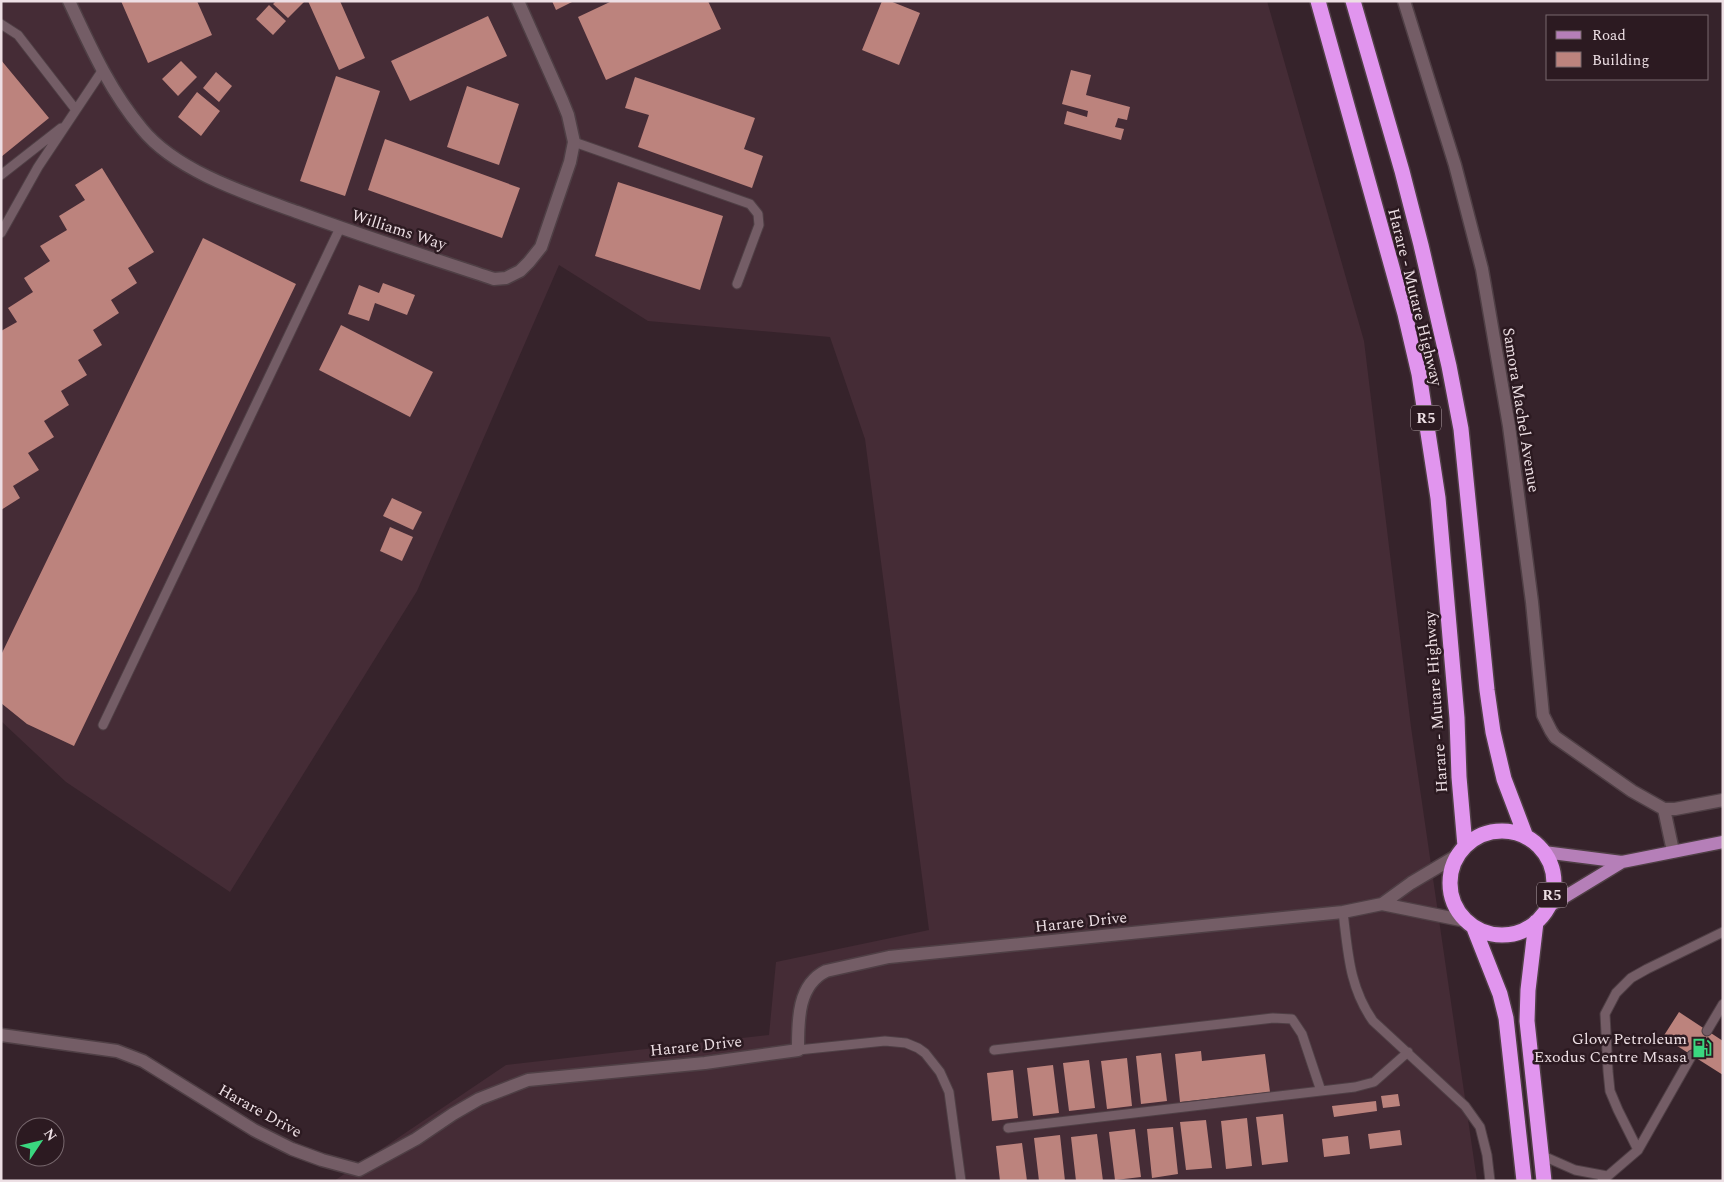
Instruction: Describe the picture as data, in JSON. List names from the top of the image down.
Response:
{
  "streets": {
    "highway": ["Harare - Mutare Highway", "R5"],
    "street": ["Williams Way", "Samora Machel Avenue", "Harare Drive"]
  },
  "crossings": [
    ["Harare - Mutare Highway", "R5"],
    ["Harare - Mutare Highway", "Harare Drive"],
    ["R5", "Harare Drive"]
  ],
  "places": {
    "fuel station": ["Glow Petroleum Exodus Centre Msasa"]
  },
  "legend": ["Road", "Building"],
  "north": "top right"
}
